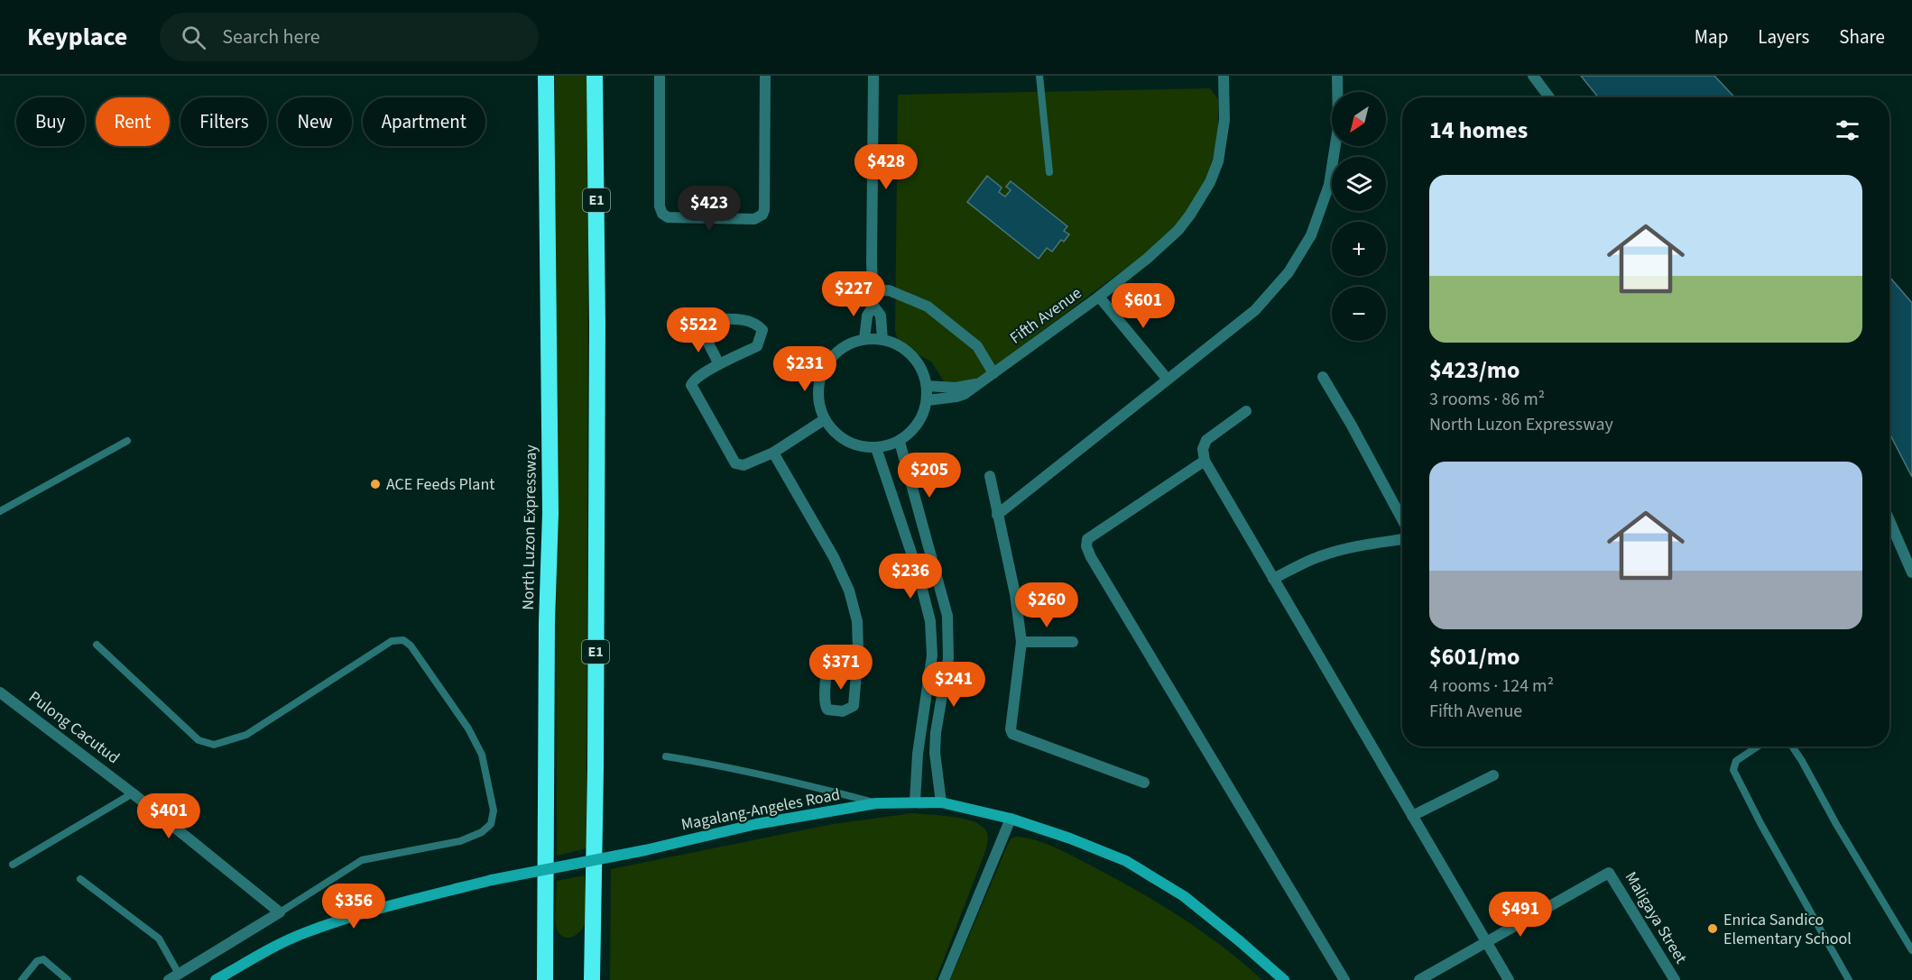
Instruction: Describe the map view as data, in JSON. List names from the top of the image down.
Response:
{
  "streets": {
    "highway": ["E1", "North Luzon Expressway"],
    "main road": ["Magalang-Angeles Road"],
    "street": ["Fifth Avenue", "Pulong Cacutud", "Maligaya Street"]
  },
  "places": ["ACE Feeds Plant", "Enrica Sandico Elementary School"],
  "north": "bottom left",
  "page": {
    "header": "Keyplace",
    "search": "Search here",
    "nav": ["Map", "Layers", "Share"],
    "map_buttons": ["+", "−"],
    "chip": [
      "Buy",
      "Rent",
      "Filters",
      "New",
      "Apartment"
    ],
    "heading": "14 homes",
    "price": [
      "$428",
      "$423",
      "$227",
      "$601",
      "$522",
      "$231",
      "$205",
      "$236",
      "$260",
      "$371",
      "$241",
      "$401",
      "$356",
      "$491"
    ],
    "list": [
      {
        "name": "$423/mo",
        "note": "3 rooms · 86 m² · North Luzon Expressway"
      },
      {
        "name": "$601/mo",
        "note": "4 rooms · 124 m² · Fifth Avenue"
      }
    ]
  }
}
